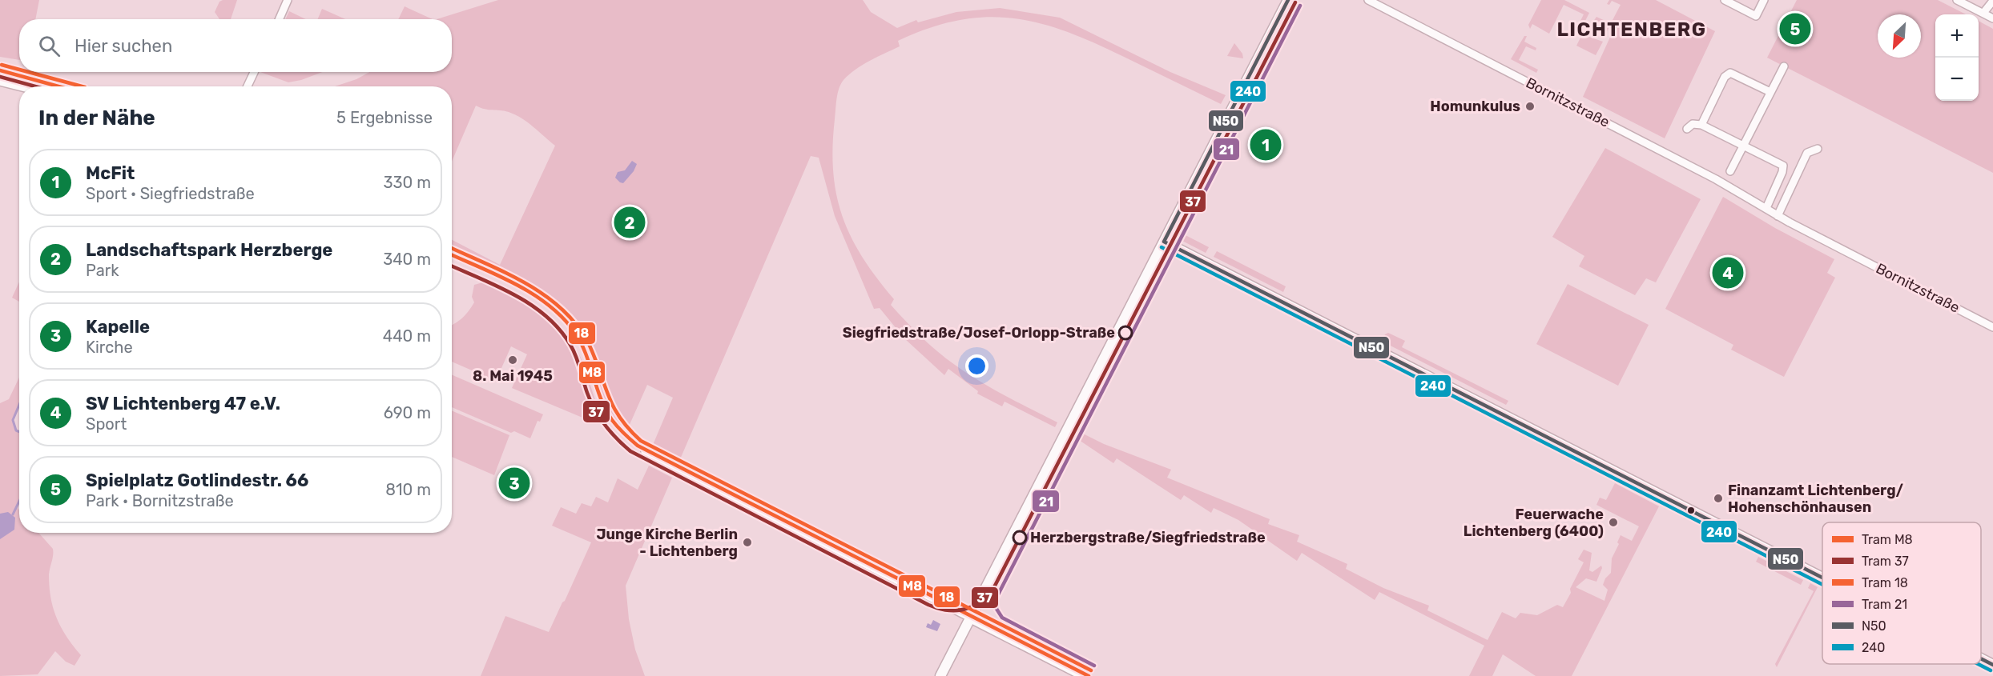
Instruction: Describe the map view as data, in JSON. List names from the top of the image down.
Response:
{
  "streets": {
    "street": ["Bornitzstraße"]
  },
  "districts": ["LICHTENBERG"],
  "places": [
    "Homunkulus",
    "Siegfriedstraße/Josef-Orlopp-Straße",
    "8. Mai 1945",
    "Finanzamt Lichtenberg/ Hohenschönhausen",
    "Feuerwache Lichtenberg (6400)",
    "Herzbergstraße/Siegfriedstraße",
    "Junge Kirche Berlin - Lichtenberg"
  ],
  "lines": [
    "transit line N50",
    "tram line 37",
    "transit line 240",
    "tram line 21",
    "tram line 18",
    "tram line M8"
  ],
  "legend": [
    "Tram M8",
    "Tram 37",
    "Tram 18",
    "Tram 21",
    "N50",
    "240"
  ],
  "north": "bottom left",
  "page": {
    "pins": [
      "5",
      "1",
      "2",
      "4",
      "3"
    ],
    "map_buttons": ["+", "−"],
    "search": "Hier suchen",
    "heading": ["In der Nähe", "5 Ergebnisse"],
    "list": [
      {
        "mark": "1",
        "name": "McFit",
        "note": "Sport · Siegfriedstraße",
        "value": "330 m"
      },
      {
        "mark": "2",
        "name": "Landschaftspark Herzberge",
        "note": "Park",
        "value": "340 m"
      },
      {
        "mark": "3",
        "name": "Kapelle",
        "note": "Kirche",
        "value": "440 m"
      },
      {
        "mark": "4",
        "name": "SV Lichtenberg 47 e.V.",
        "note": "Sport",
        "value": "690 m"
      },
      {
        "mark": "5",
        "name": "Spielplatz Gotlindestr. 66",
        "note": "Park · Bornitzstraße",
        "value": "810 m"
      }
    ]
  }
}
